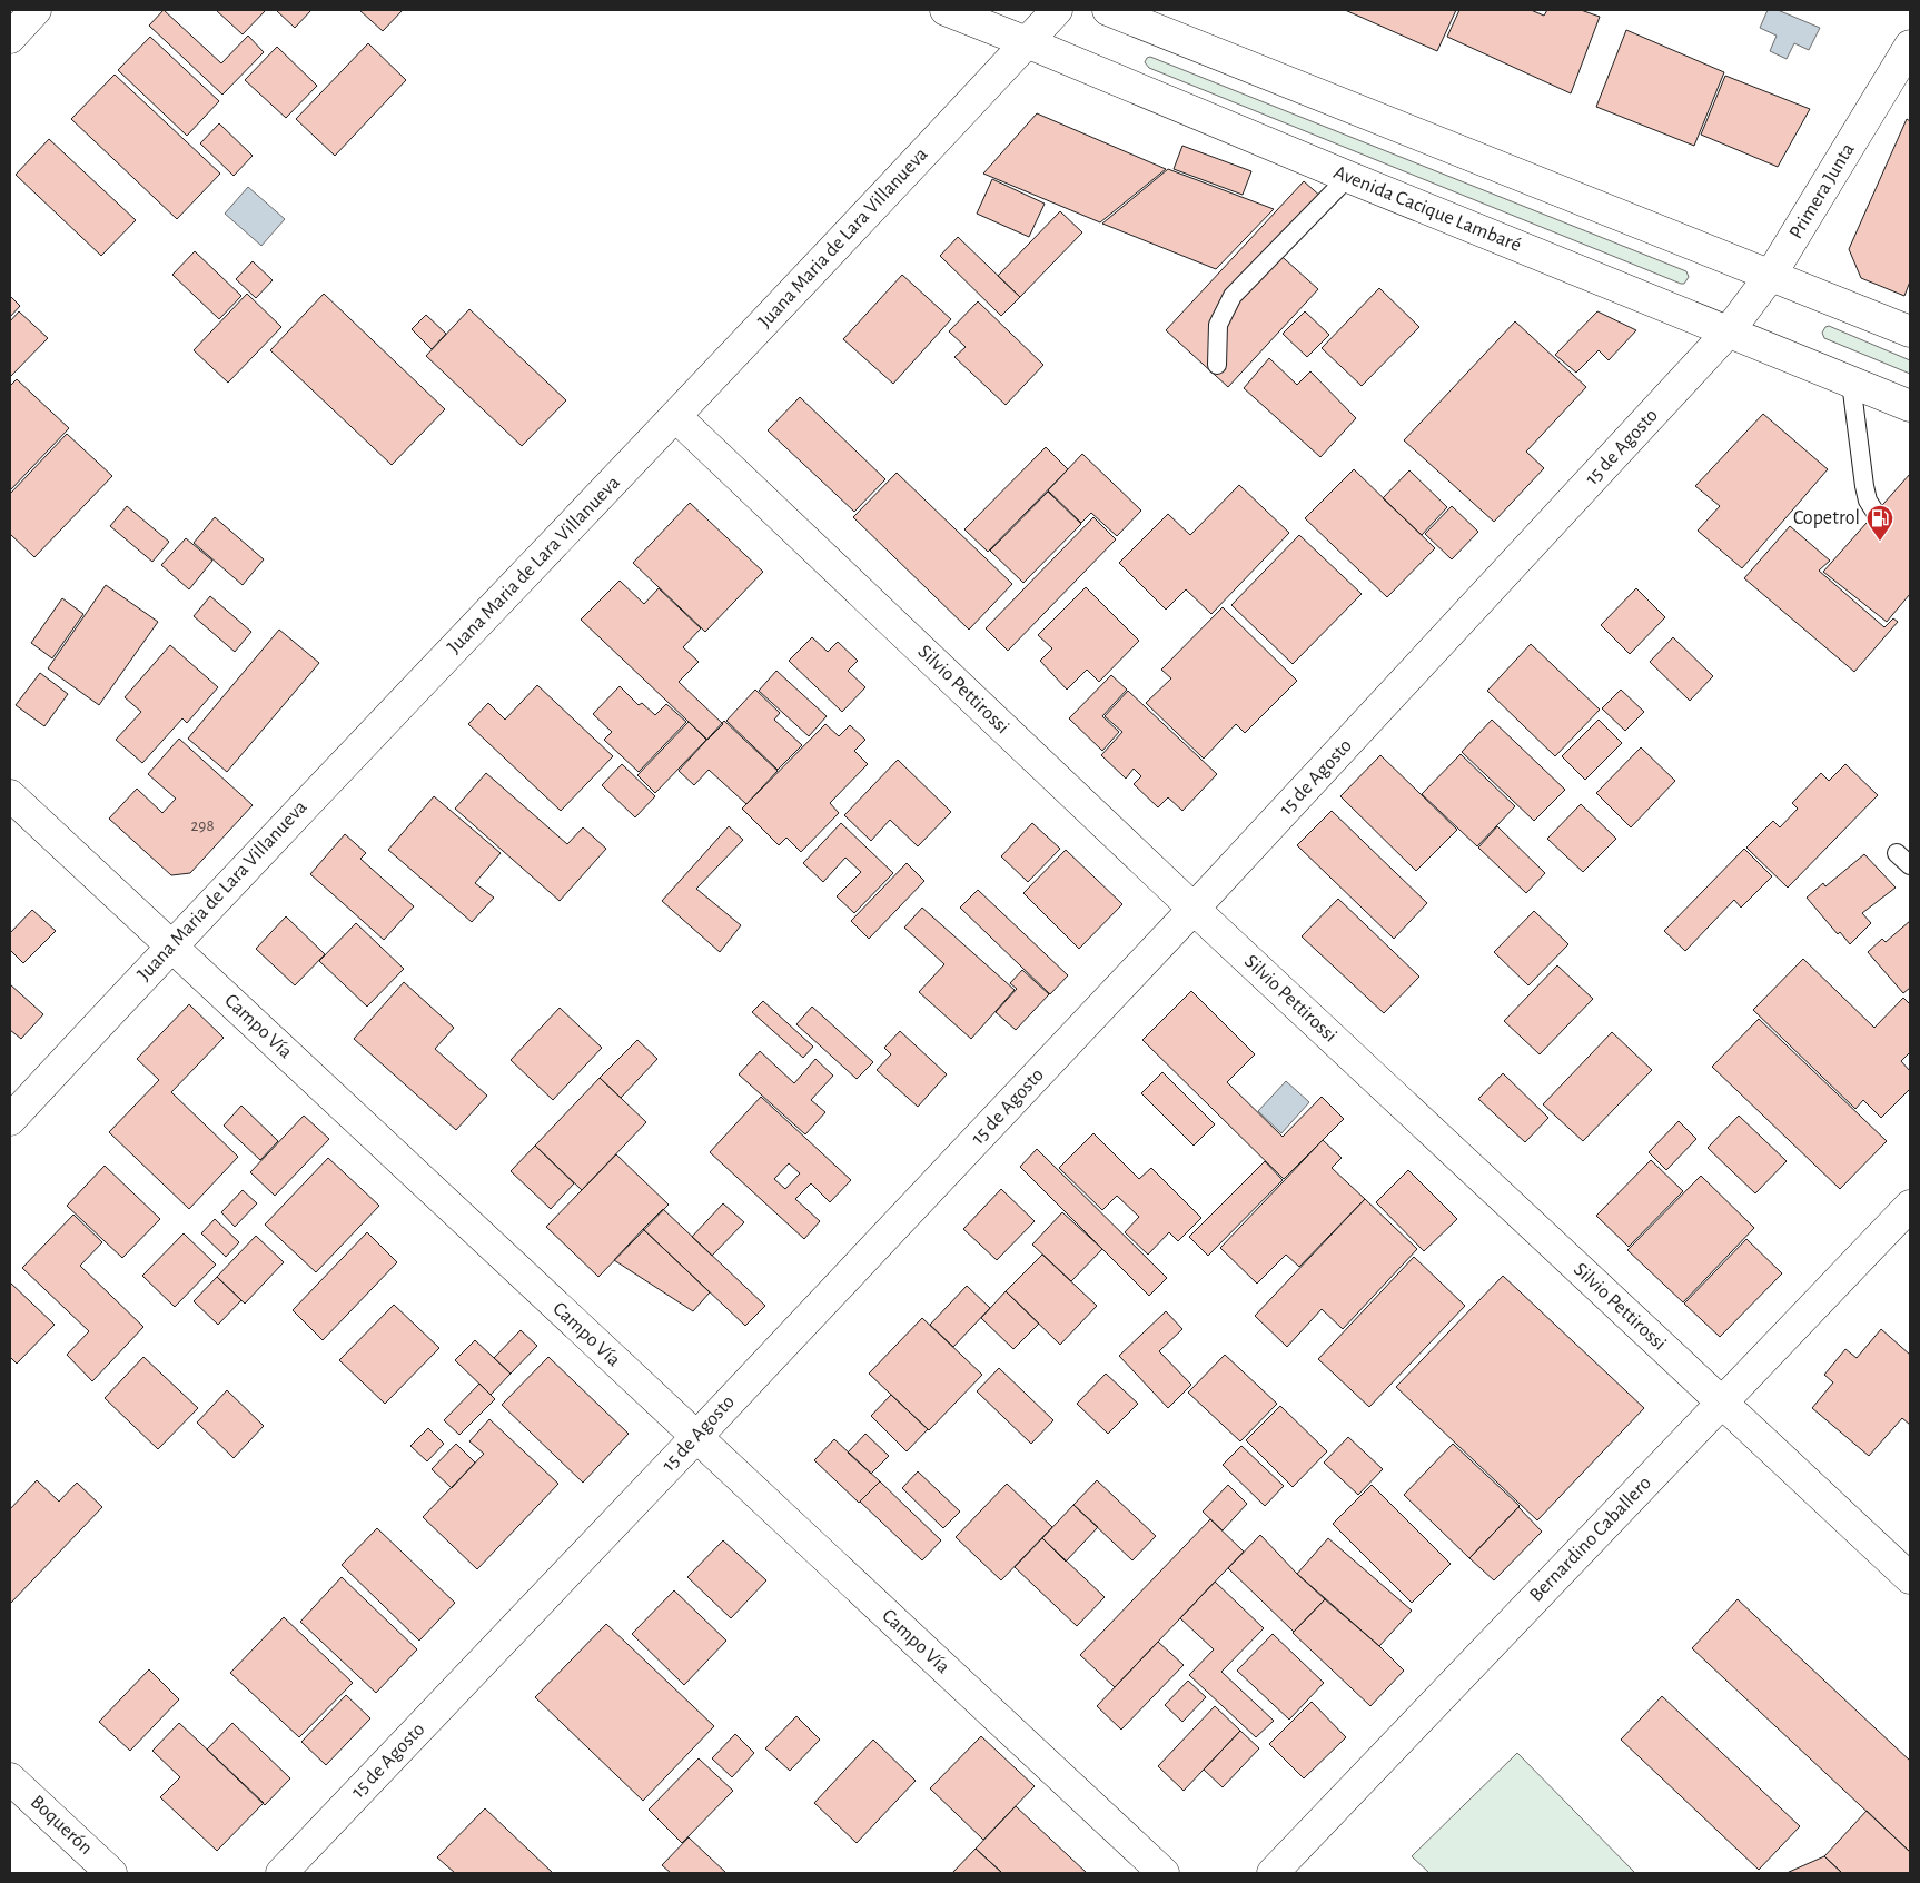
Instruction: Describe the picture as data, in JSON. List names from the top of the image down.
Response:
{
  "streets": {
    "street": [
      "Primera Junta",
      "Avenida Cacique Lambaré",
      "Juana Maria de Lara Villanueva",
      "15 de Agosto",
      "Silvio Pettirossi",
      "Campo Vía",
      "Bernardino Caballero",
      "Boquerón"
    ]
  },
  "crossings": [
    ["Primera Junta", "Avenida Cacique Lambaré"],
    ["Primera Junta", "15 de Agosto"],
    ["Avenida Cacique Lambaré", "Juana Maria de Lara Villanueva"],
    ["Avenida Cacique Lambaré", "15 de Agosto"],
    ["Juana Maria de Lara Villanueva", "Silvio Pettirossi"],
    ["Juana Maria de Lara Villanueva", "Campo Vía"],
    ["15 de Agosto", "Silvio Pettirossi"],
    ["15 de Agosto", "Campo Vía"],
    ["Silvio Pettirossi", "Bernardino Caballero"]
  ],
  "places": {
    "fuel station": ["Copetrol"]
  },
  "house_numbers": ["298"]
}
